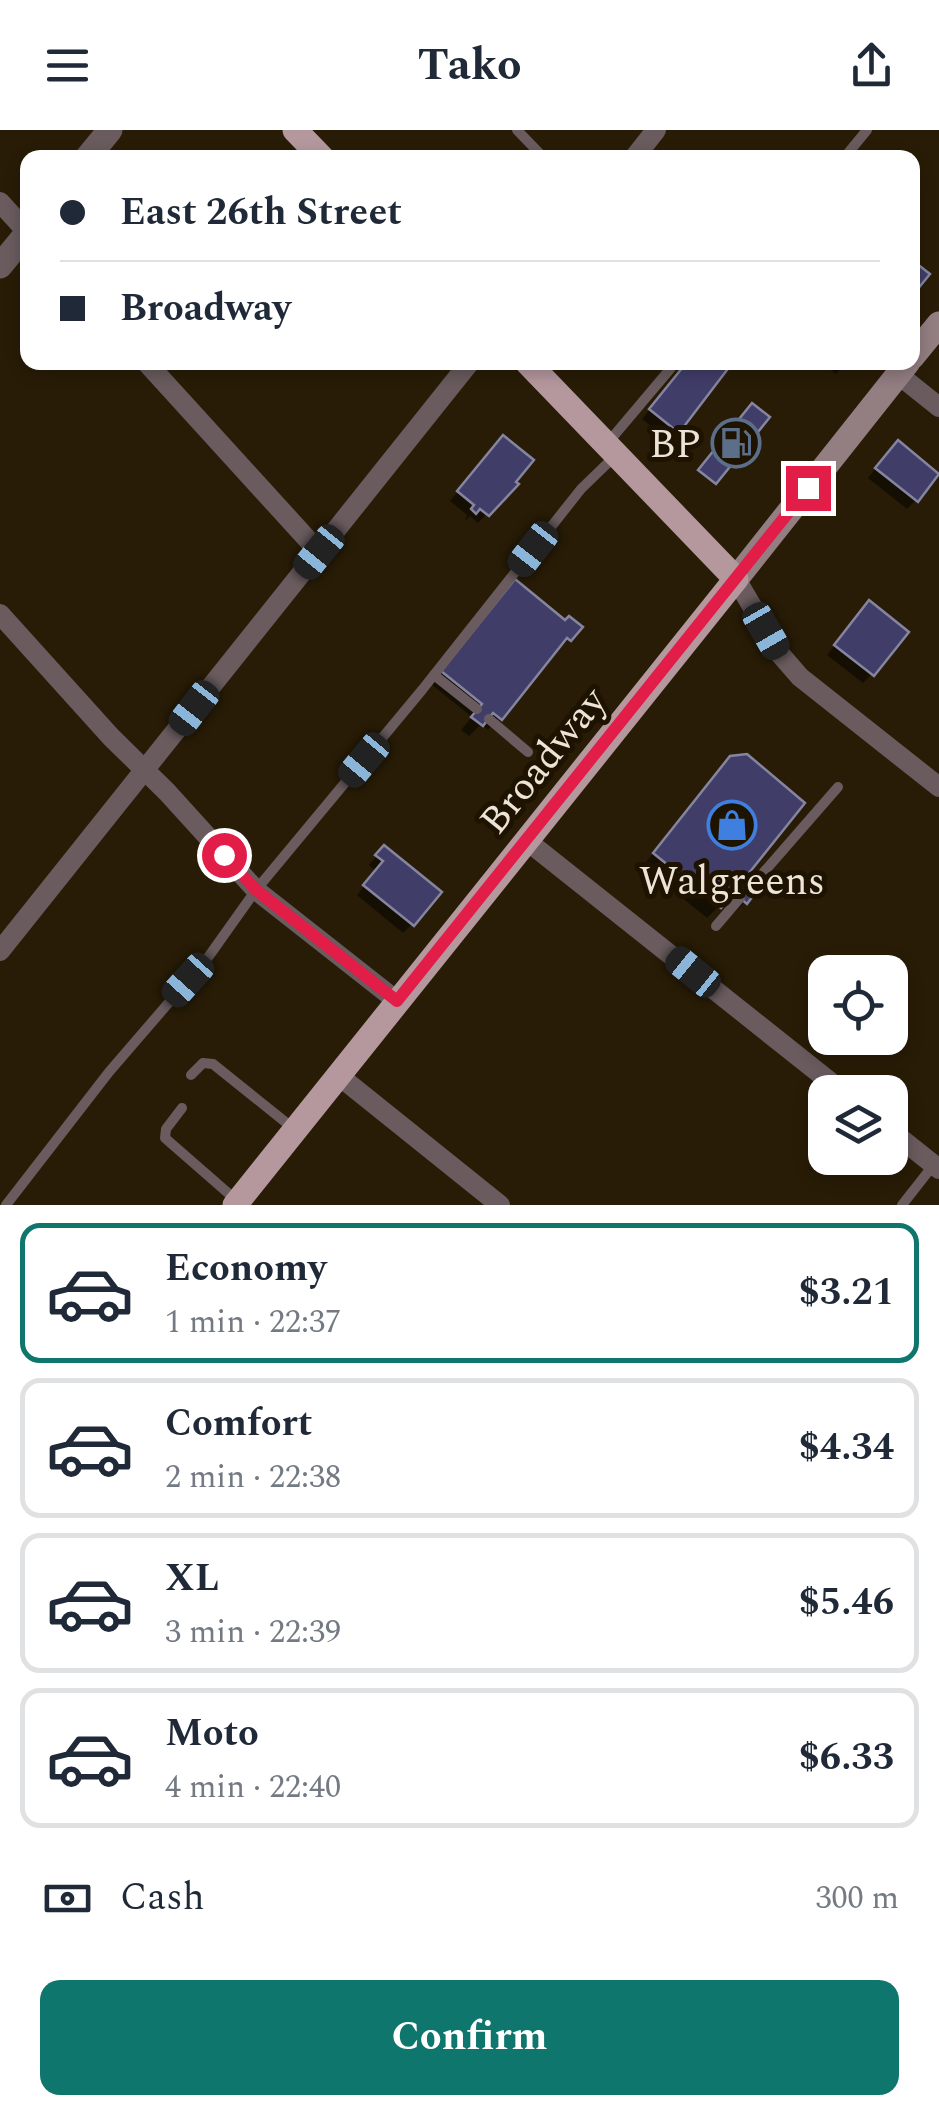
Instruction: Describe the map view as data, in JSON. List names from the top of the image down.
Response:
{
  "streets": {
    "main road": ["Broadway"]
  },
  "places": {
    "fuel station": ["BP"],
    "shop": ["Walgreens"]
  },
  "page": {
    "header": "Tako",
    "banner": ["East 26th Street", "Broadway"],
    "list": [
      {
        "name": "Economy",
        "note": "1 min · 22:37",
        "value": "$3.21"
      },
      {
        "name": "Comfort",
        "note": "2 min · 22:38",
        "value": "$4.34"
      },
      {
        "name": "XL",
        "note": "3 min · 22:39",
        "value": "$5.46"
      },
      {
        "name": "Moto",
        "note": "4 min · 22:40",
        "value": "$6.33"
      }
    ],
    "pay": ["Cash", "300 m"],
    "buttons": "Confirm"
  }
}
